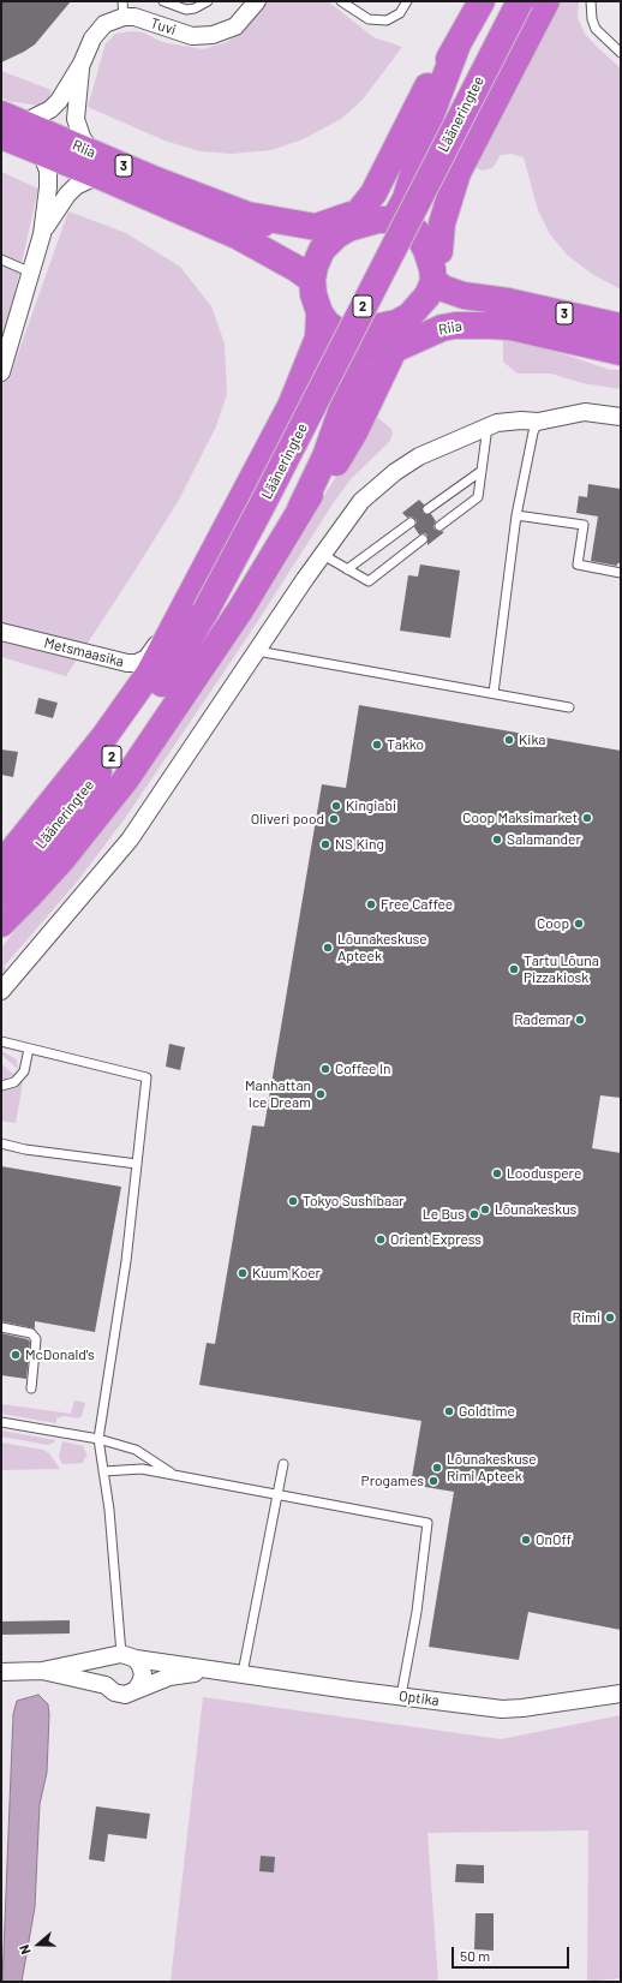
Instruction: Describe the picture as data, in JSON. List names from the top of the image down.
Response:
{
  "streets": {
    "highway": [
      "Lääneringtee",
      "Riia",
      "3",
      "2"
    ],
    "street": ["Tuvi", "Metsmaasika", "Optika"]
  },
  "crossings": [
    ["Tuvi", "Riia"],
    ["Lääneringtee", "Metsmaasika"]
  ],
  "places": [
    "Kika",
    "Takko",
    "Kingiabi",
    "Coop Maksimarket",
    "Oliveri pood",
    "Salamander",
    "NS King",
    "Free Caffee",
    "Coop",
    "Lõunakeskuse Apteek",
    "Tartu Lõuna Pizzakiosk",
    "Rademar",
    "Coffee In",
    "Manhattan Ice Dream",
    "Looduspere",
    "Tokyo Sushibaar",
    "Lõunakeskus",
    "Le Bus",
    "Orient Express",
    "Kuum Koer",
    "Rimi",
    "McDonald's",
    "Goldtime",
    "Lõunakeskuse Rimi Apteek",
    "Progames",
    "OnOff"
  ],
  "scale_bar": "50 m",
  "north": "left"
}
